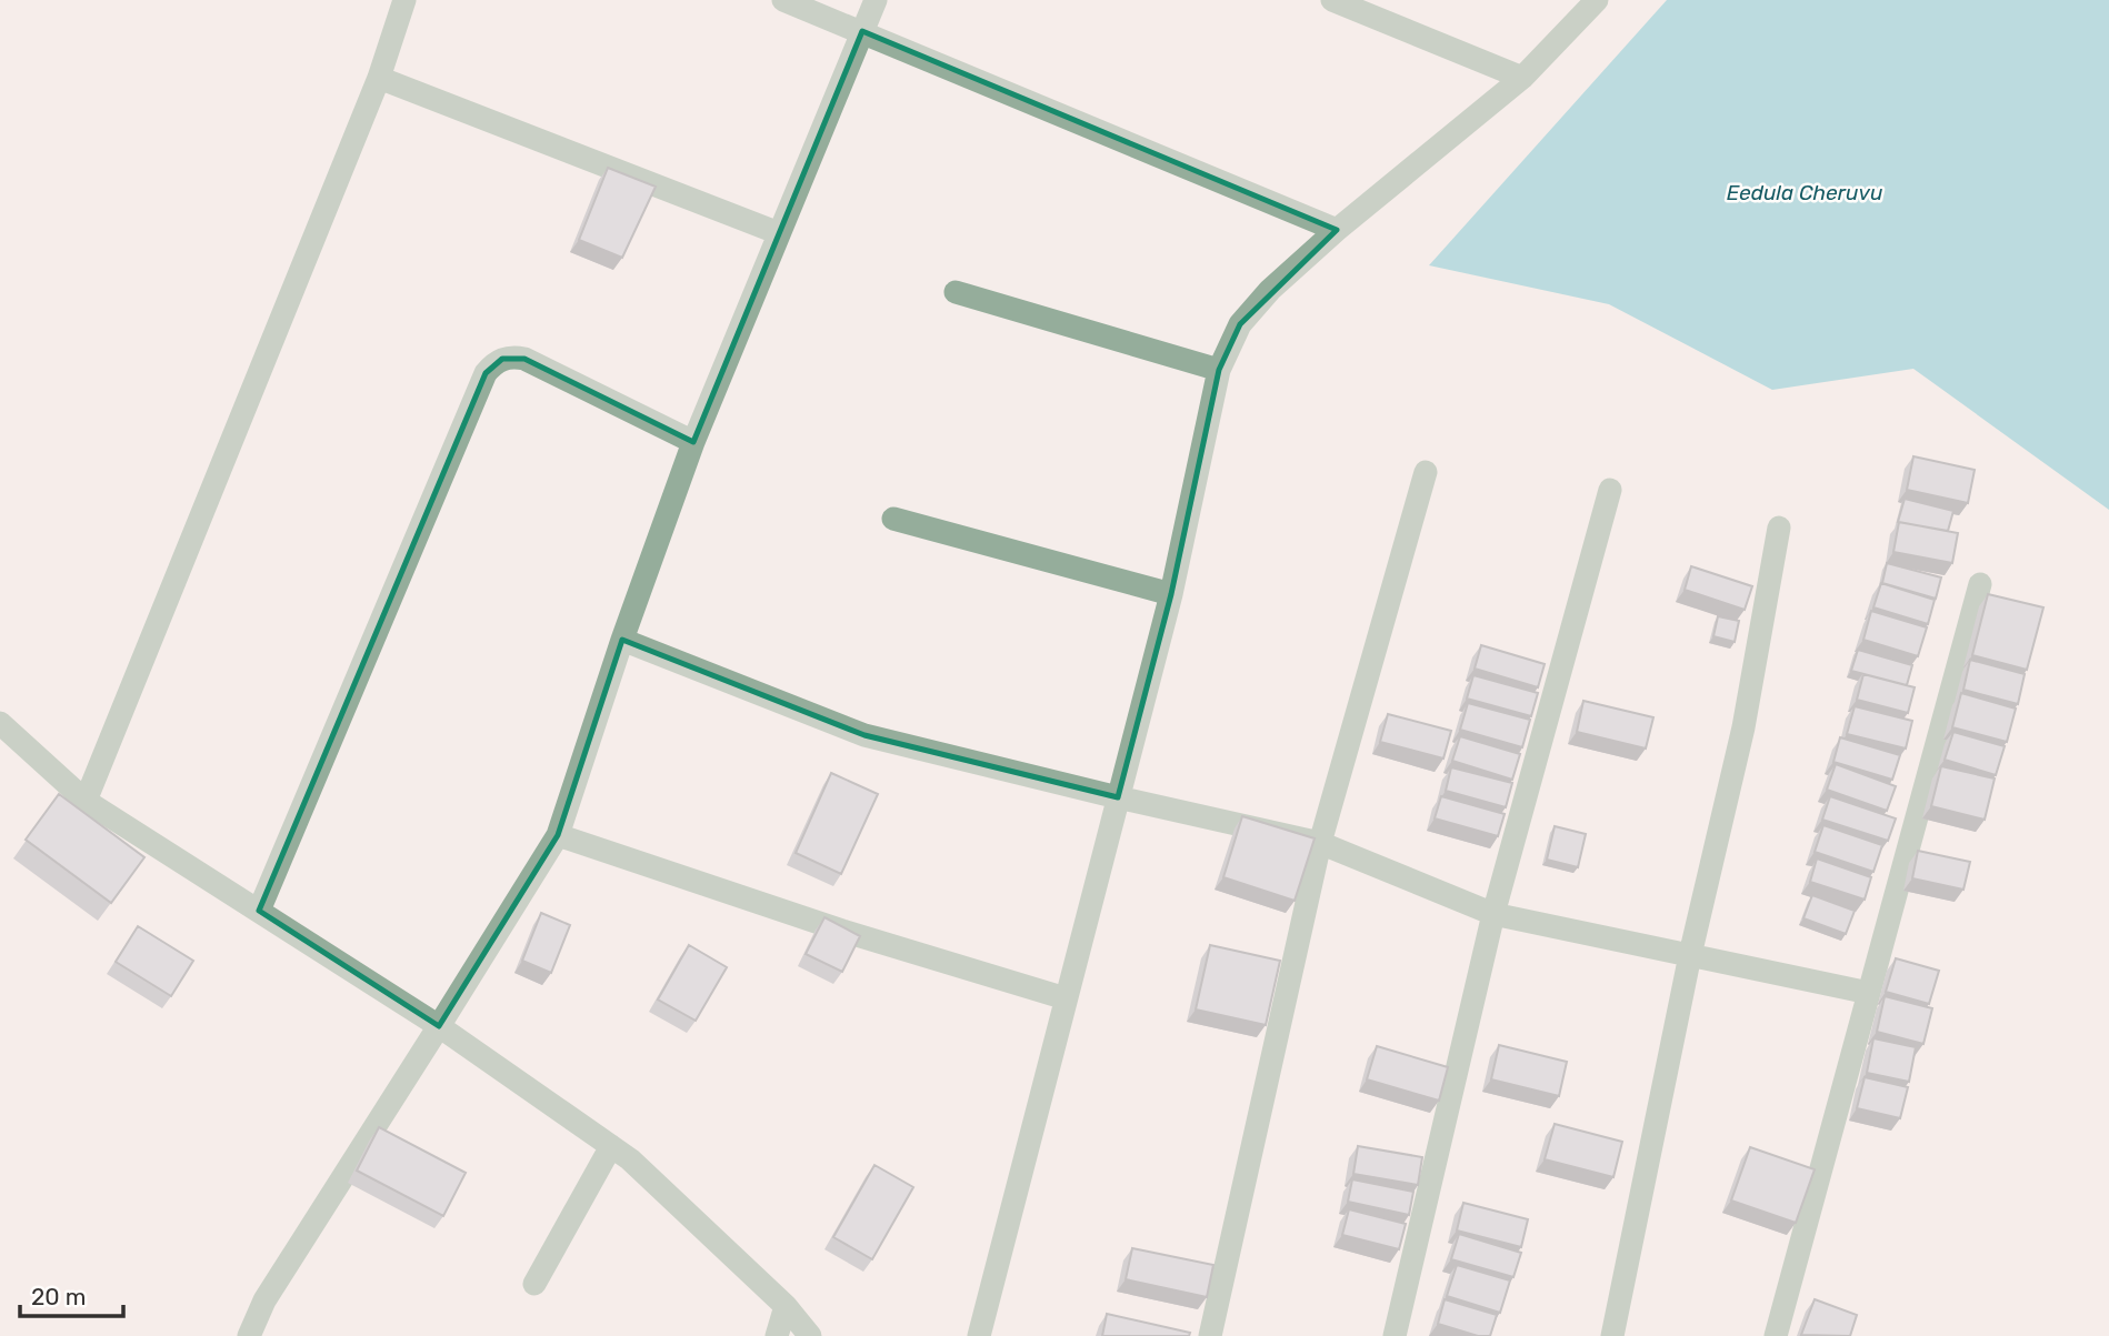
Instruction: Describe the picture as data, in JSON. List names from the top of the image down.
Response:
{
  "water": ["Eedula Cheruvu"],
  "scale_bar": "20 m"
}
